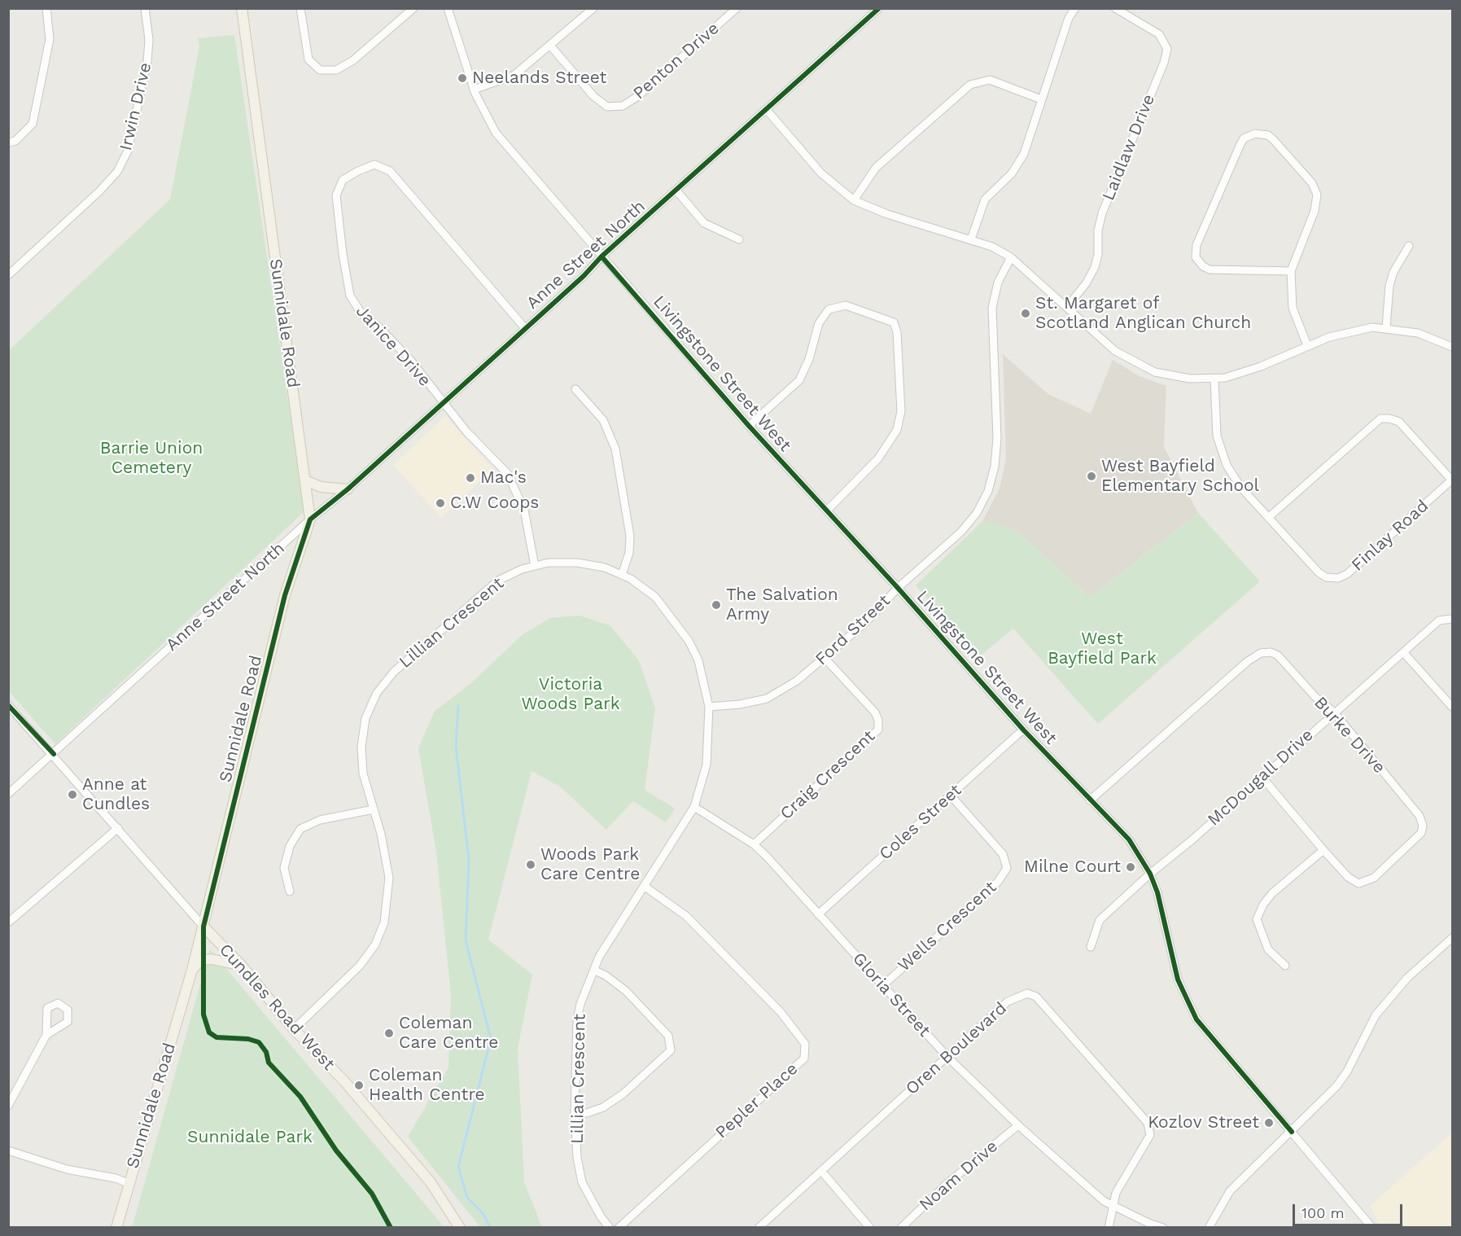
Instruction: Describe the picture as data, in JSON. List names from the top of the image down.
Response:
{
  "streets": {
    "main road": ["Sunnidale Road", "Cundles Road West"],
    "street": [
      "Penton Drive",
      "Irwin Drive",
      "Laidlaw Drive",
      "Anne Street North",
      "Janice Drive",
      "Livingstone Street West",
      "Finlay Road",
      "Lillian Crescent",
      "Ford Street",
      "Burke Drive",
      "Craig Crescent",
      "McDougall Drive",
      "Coles Street",
      "Wells Crescent",
      "Gloria Street",
      "Oren Boulevard",
      "Pepler Place",
      "Noam Drive"
    ]
  },
  "crossings": [
    ["Anne Street North", "Sunnidale Road"],
    ["Anne Street North", "Janice Drive"],
    ["Anne Street North", "Livingstone Street West"],
    ["Anne Street North", "Cundles Road West"],
    ["Sunnidale Road", "Cundles Road West"],
    ["Janice Drive", "Lillian Crescent"],
    ["Livingstone Street West", "Ford Street"],
    ["Livingstone Street West", "Burke Drive"],
    ["Livingstone Street West", "McDougall Drive"],
    ["Livingstone Street West", "Coles Street"],
    ["Lillian Crescent", "Ford Street"],
    ["Lillian Crescent", "Gloria Street"],
    ["Lillian Crescent", "Cundles Road West"],
    ["Lillian Crescent", "Pepler Place"],
    ["Ford Street", "Craig Crescent"],
    ["Burke Drive", "McDougall Drive"],
    ["Craig Crescent", "Gloria Street"],
    ["Coles Street", "Wells Crescent"],
    ["Coles Street", "Gloria Street"],
    ["Wells Crescent", "Gloria Street"],
    ["Gloria Street", "Oren Boulevard"],
    ["Gloria Street", "Noam Drive"]
  ],
  "parks": [
    "Barrie Union Cemetery",
    "West Bayfield Park",
    "Victoria Woods Park",
    "Sunnidale Park"
  ],
  "places": [
    "Neelands Street",
    "St. Margaret of Scotland Anglican Church",
    "West Bayfield Elementary School",
    "Mac's",
    "C.W Coops",
    "The Salvation Army",
    "Anne at Cundles",
    "Woods Park Care Centre",
    "Milne Court",
    "Coleman Care Centre",
    "Coleman Health Centre",
    "Kozlov Street"
  ],
  "scale_bar": "100 m"
}
